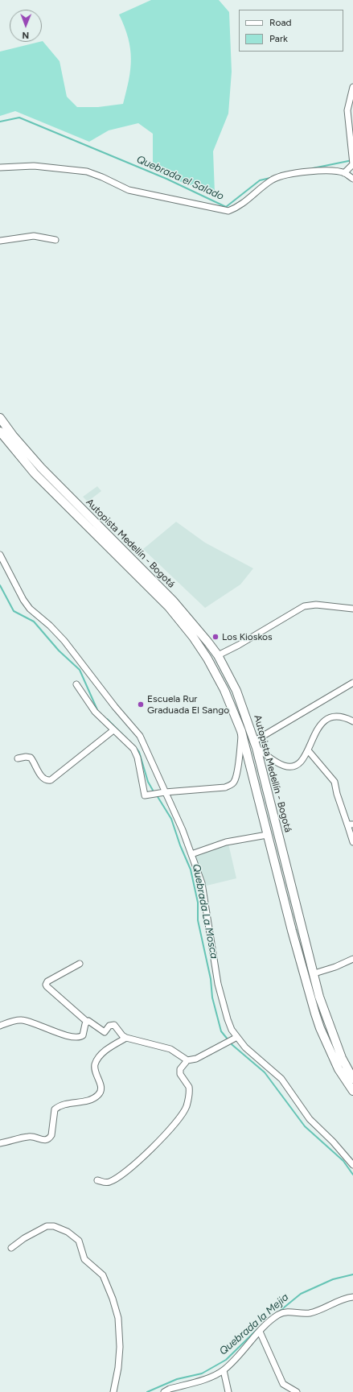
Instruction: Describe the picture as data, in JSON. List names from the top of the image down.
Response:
{
  "streets": {
    "highway": ["Autopista Medellín - Bogotá"]
  },
  "water": ["Quebrada el Salado", "Quebrada La Mosca", "Quebrada la Mejia"],
  "places": ["Los Kioskos", "Escuela Rur Graduada El Sango"],
  "legend": ["Road", "Park"],
  "north": "bottom"
}
